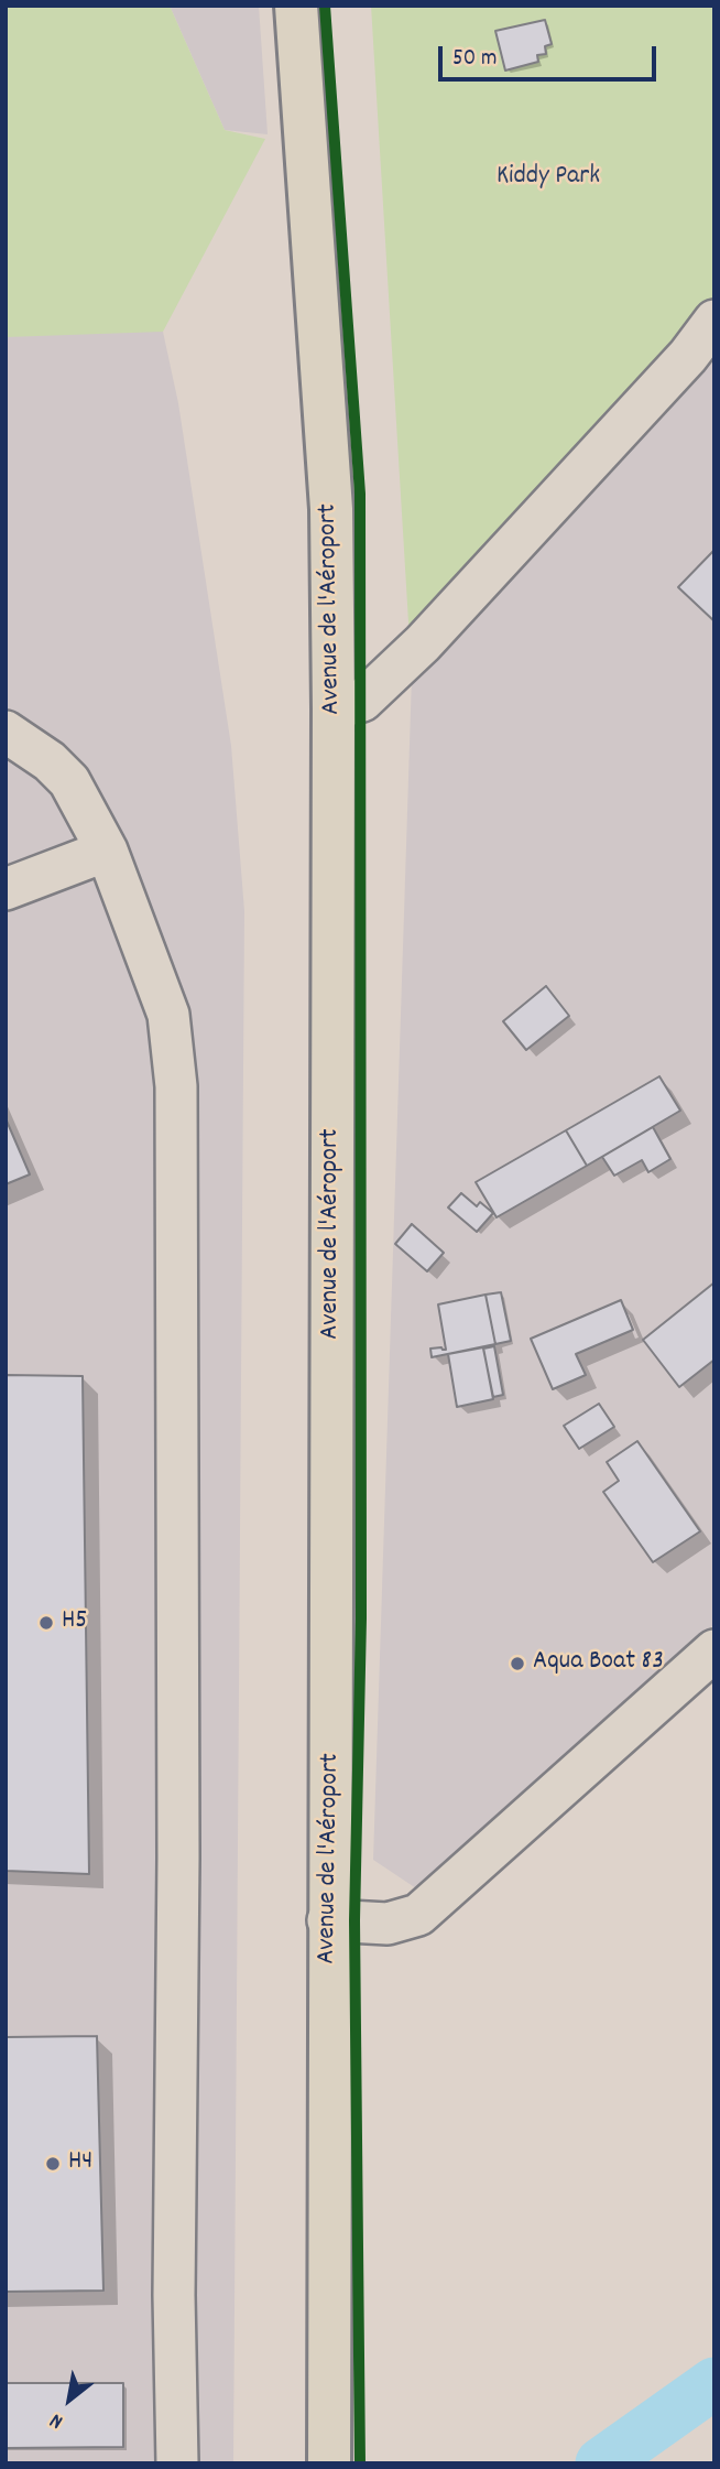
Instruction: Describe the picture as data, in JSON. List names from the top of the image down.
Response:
{
  "streets": {
    "main road": ["Avenue de l'Aéroport"]
  },
  "parks": ["Kiddy Park"],
  "places": ["H5", "Aqua Boat 83", "H4"],
  "scale_bar": "50 m",
  "north": "bottom left"
}
